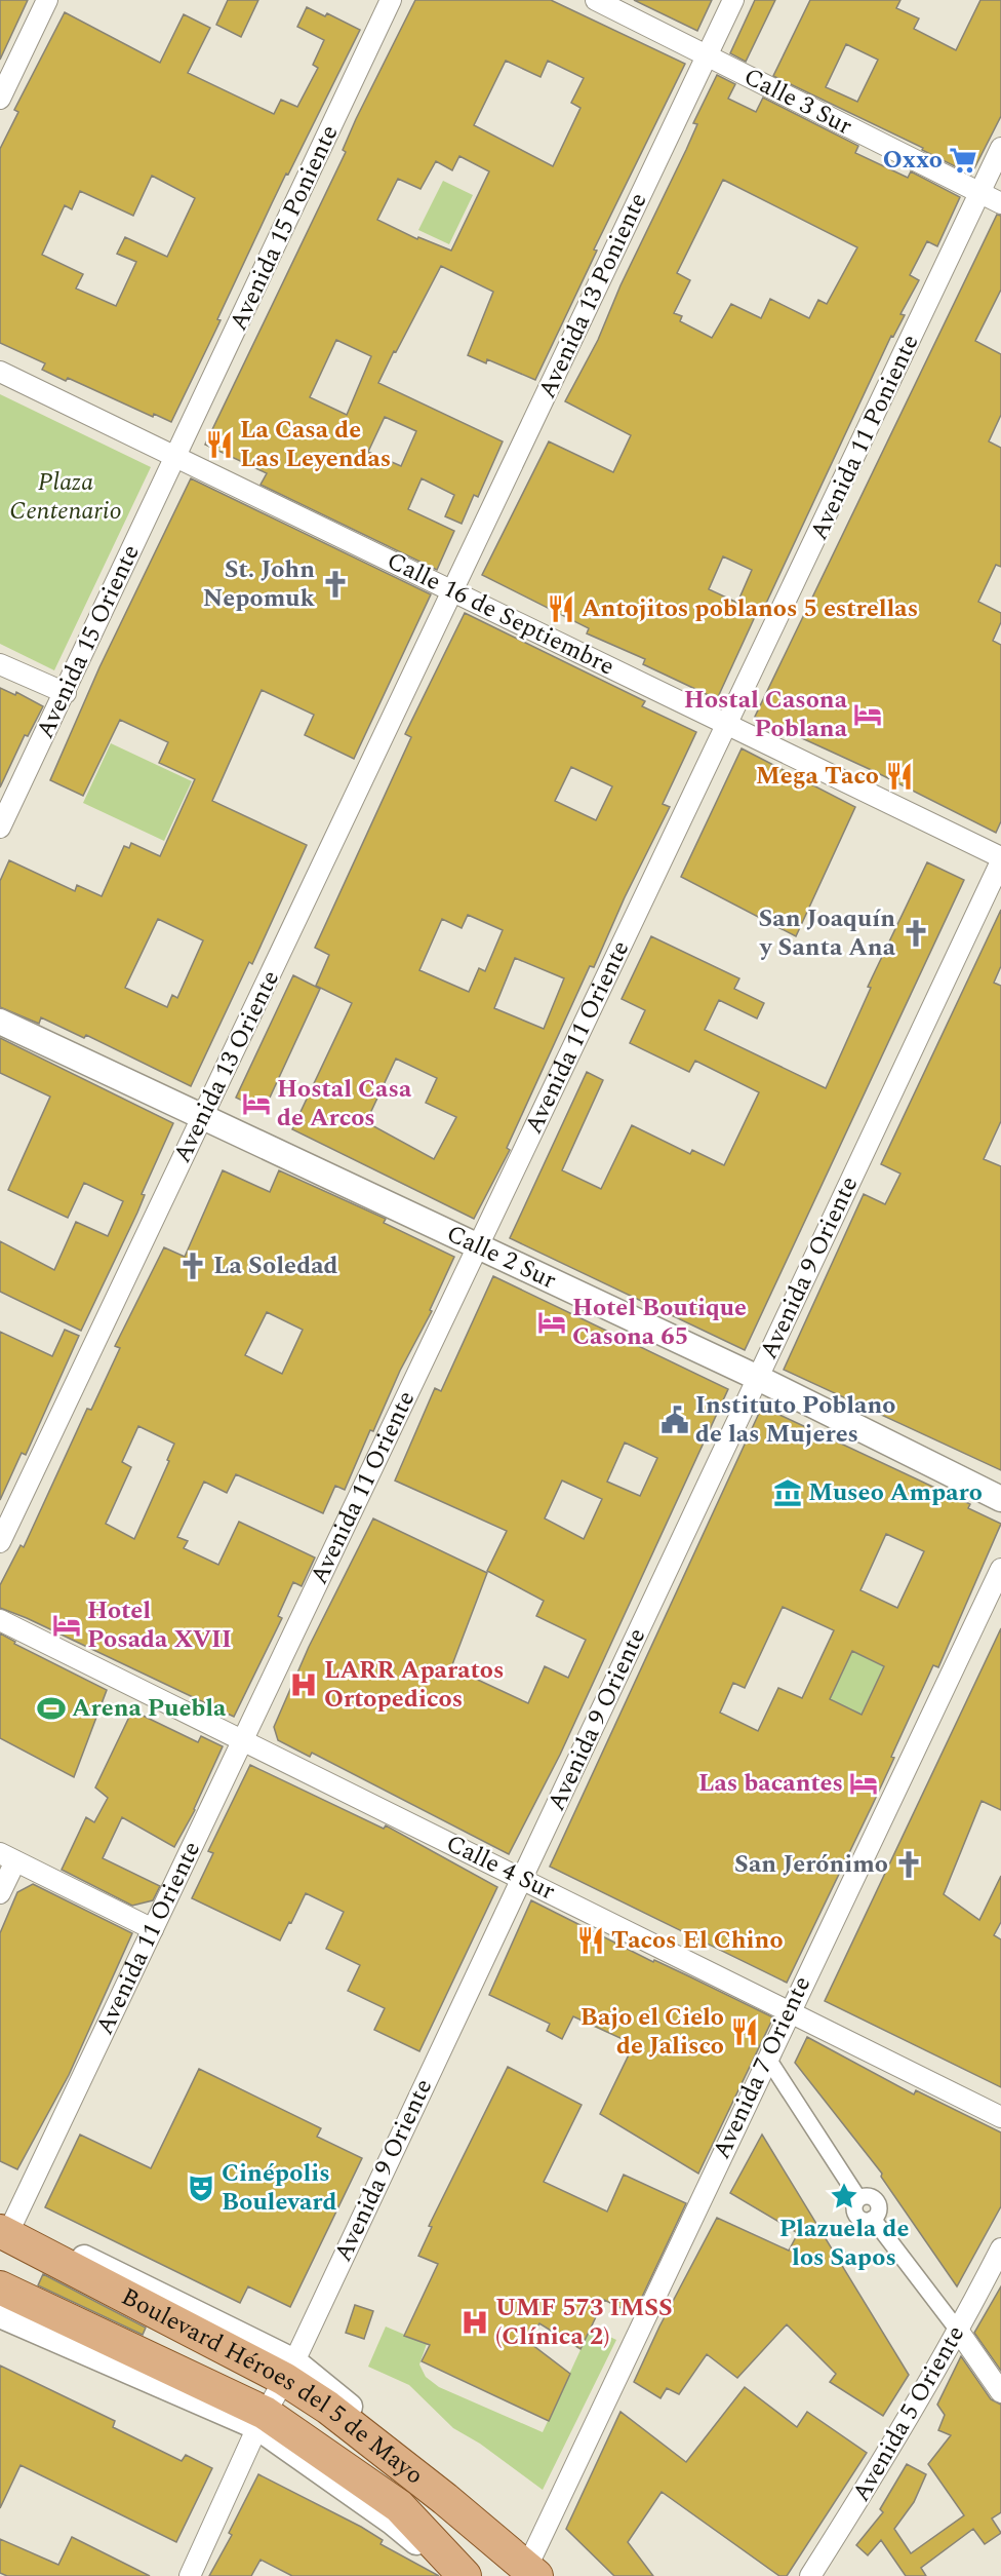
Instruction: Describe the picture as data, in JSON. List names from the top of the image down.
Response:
{
  "streets": {
    "main road": ["Boulevard Héroes del 5 de Mayo"],
    "street": [
      "Calle 3 Sur",
      "Avenida 15 Poniente",
      "Avenida 13 Poniente",
      "Avenida 11 Poniente",
      "Calle 16 de Septiembre",
      "Avenida 15 Oriente",
      "Avenida 11 Oriente",
      "Avenida 13 Oriente",
      "Calle 2 Sur",
      "Avenida 9 Oriente",
      "Calle 4 Sur",
      "Avenida 7 Oriente",
      "Avenida 5 Oriente"
    ]
  },
  "crossings": [
    ["Calle 3 Sur", "Avenida 13 Poniente"],
    ["Calle 3 Sur", "Avenida 11 Poniente"],
    ["Avenida 15 Poniente", "Calle 16 de Septiembre"],
    ["Avenida 15 Poniente", "Avenida 15 Oriente"],
    ["Avenida 13 Poniente", "Calle 16 de Septiembre"],
    ["Avenida 13 Poniente", "Avenida 13 Oriente"],
    ["Avenida 11 Poniente", "Calle 16 de Septiembre"],
    ["Avenida 11 Poniente", "Avenida 11 Oriente"],
    ["Calle 16 de Septiembre", "Avenida 15 Oriente"],
    ["Calle 16 de Septiembre", "Avenida 11 Oriente"],
    ["Calle 16 de Septiembre", "Avenida 13 Oriente"],
    ["Calle 16 de Septiembre", "Avenida 9 Oriente"],
    ["Avenida 11 Oriente", "Calle 2 Sur"],
    ["Avenida 11 Oriente", "Calle 4 Sur"],
    ["Avenida 11 Oriente", "Boulevard Héroes del 5 de Mayo"],
    ["Avenida 13 Oriente", "Calle 2 Sur"],
    ["Calle 2 Sur", "Avenida 9 Oriente"],
    ["Avenida 9 Oriente", "Calle 4 Sur"],
    ["Avenida 9 Oriente", "Boulevard Héroes del 5 de Mayo"],
    ["Calle 4 Sur", "Avenida 7 Oriente"],
    ["Avenida 7 Oriente", "Boulevard Héroes del 5 de Mayo"]
  ],
  "parks": ["Plaza Centenario"],
  "places": {
    "supermarket": ["Oxxo"],
    "restaurant": [
      "La Casa de Las Leyendas",
      "Antojitos poblanos 5 estrellas",
      "Mega Taco",
      "Tacos El Chino",
      "Bajo el Cielo de Jalisco"
    ],
    "church": [
      "St. John Nepomuk",
      "San Joaquín y Santa Ana",
      "La Soledad",
      "San Jerónimo"
    ],
    "hotel": [
      "Hostal Casona Poblana",
      "Hostal Casa de Arcos",
      "Hotel Boutique Casona 65",
      "Hotel Posada XVII",
      "Las bacantes"
    ],
    "public building": ["Instituto Poblano de las Mujeres"],
    "museum": ["Museo Amparo"],
    "hospital": ["LARR Aparatos Ortopedicos", "UMF 573 IMSS (Clínica 2)"],
    "sports": ["Arena Puebla"],
    "theatre": ["Cinépolis Boulevard"],
    "place": ["Plazuela de los Sapos"]
  }
}
